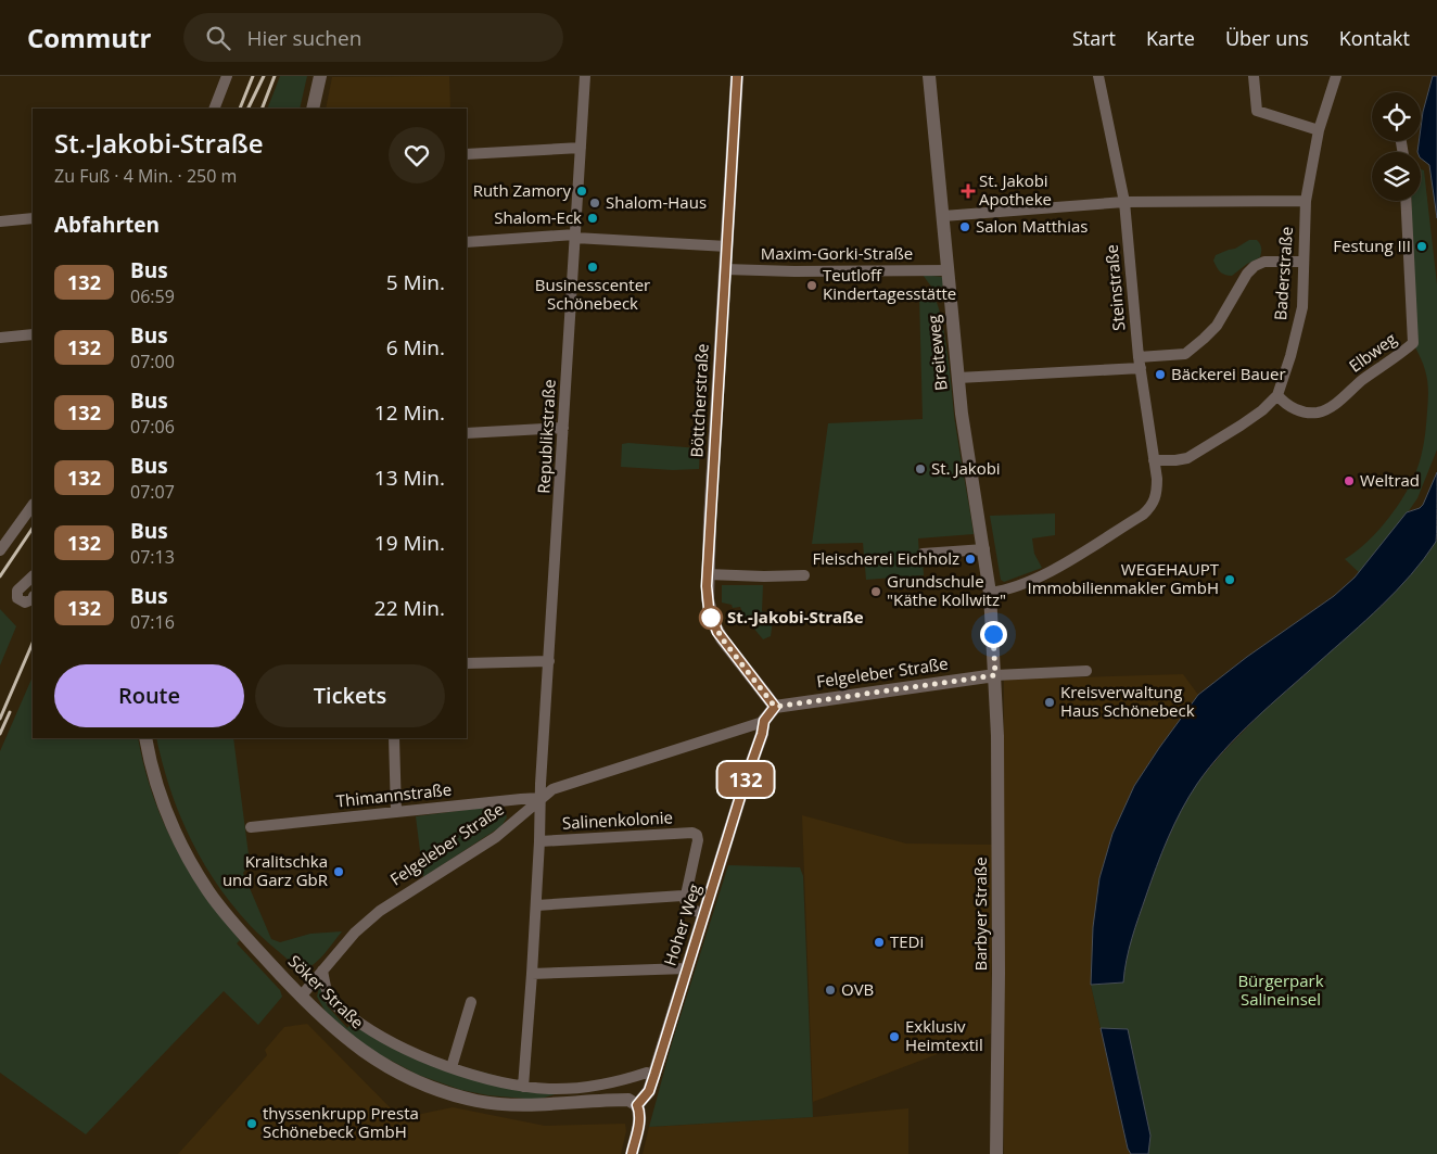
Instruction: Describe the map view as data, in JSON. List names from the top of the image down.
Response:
{
  "streets": {
    "street": [
      "Maxim-Gorki-Straße",
      "Baderstraße",
      "Steinstraße",
      "Breiteweg",
      "Elbweg",
      "Böttcherstraße",
      "Republikstraße",
      "Felgeleber Straße",
      "Thimannstraße",
      "Salinenkolonie",
      "Barbyer Straße",
      "Hoher Weg",
      "Söker Straße"
    ]
  },
  "crossings": [
    ["Maxim-Gorki-Straße", "Breiteweg"],
    ["Maxim-Gorki-Straße", "Böttcherstraße"],
    ["Baderstraße", "Steinstraße"],
    ["Baderstraße", "Elbweg"],
    ["Steinstraße", "Breiteweg"],
    ["Steinstraße", "Barbyer Straße"],
    ["Breiteweg", "Barbyer Straße"],
    ["Böttcherstraße", "Felgeleber Straße"],
    ["Böttcherstraße", "Hoher Weg"],
    ["Republikstraße", "Felgeleber Straße"],
    ["Republikstraße", "Thimannstraße"],
    ["Republikstraße", "Salinenkolonie"],
    ["Felgeleber Straße", "Thimannstraße"],
    ["Felgeleber Straße", "Salinenkolonie"],
    ["Felgeleber Straße", "Barbyer Straße"],
    ["Felgeleber Straße", "Hoher Weg"],
    ["Felgeleber Straße", "Söker Straße"],
    ["Thimannstraße", "Salinenkolonie"],
    ["Hoher Weg", "Söker Straße"]
  ],
  "parks": ["Bürgerpark Salineinsel"],
  "places": {
    "other": [
      "Ruth Zamory",
      "Shalom-Haus",
      "Shalom-Eck",
      "Salon Matthias",
      "Festung III",
      "Businesscenter Schönebeck",
      "Teutloff Kindertagesstätte",
      "Bäckerei Bauer",
      "St. Jakobi",
      "Weltrad",
      "Fleischerei Eichholz",
      "WEGEHAUPT Immobilienmakler GmbH",
      "Grundschule \"Käthe Kollwitz\"",
      "St.-Jakobi-Straße",
      "Kreisverwaltung Haus Schönebeck",
      "Kralitschka und Garz GbR",
      "TEDi",
      "OVB",
      "Exklusiv Heimtextil",
      "thyssenkrupp Presta Schönebeck GmbH"
    ],
    "health": ["St. Jakobi Apotheke"]
  },
  "lines": ["bus line 132"],
  "page": {
    "header": "Commutr",
    "search": "Hier suchen",
    "nav": [
      "Start",
      "Karte",
      "Über uns",
      "Kontakt"
    ],
    "on_map": "132",
    "heading": [
      ["St.-Jakobi-Straße", "Zu Fuß · 4 Min. · 250 m"],
      "Abfahrten"
    ],
    "list": [
      {
        "mark": "132",
        "name": "Bus",
        "note": "06:59",
        "value": "5 Min."
      },
      {
        "mark": "132",
        "name": "Bus",
        "note": "07:00",
        "value": "6 Min."
      },
      {
        "mark": "132",
        "name": "Bus",
        "note": "07:06",
        "value": "12 Min."
      },
      {
        "mark": "132",
        "name": "Bus",
        "note": "07:07",
        "value": "13 Min."
      },
      {
        "mark": "132",
        "name": "Bus",
        "note": "07:13",
        "value": "19 Min."
      },
      {
        "mark": "132",
        "name": "Bus",
        "note": "07:16",
        "value": "22 Min."
      }
    ],
    "buttons": ["Route", "Tickets"]
  }
}
